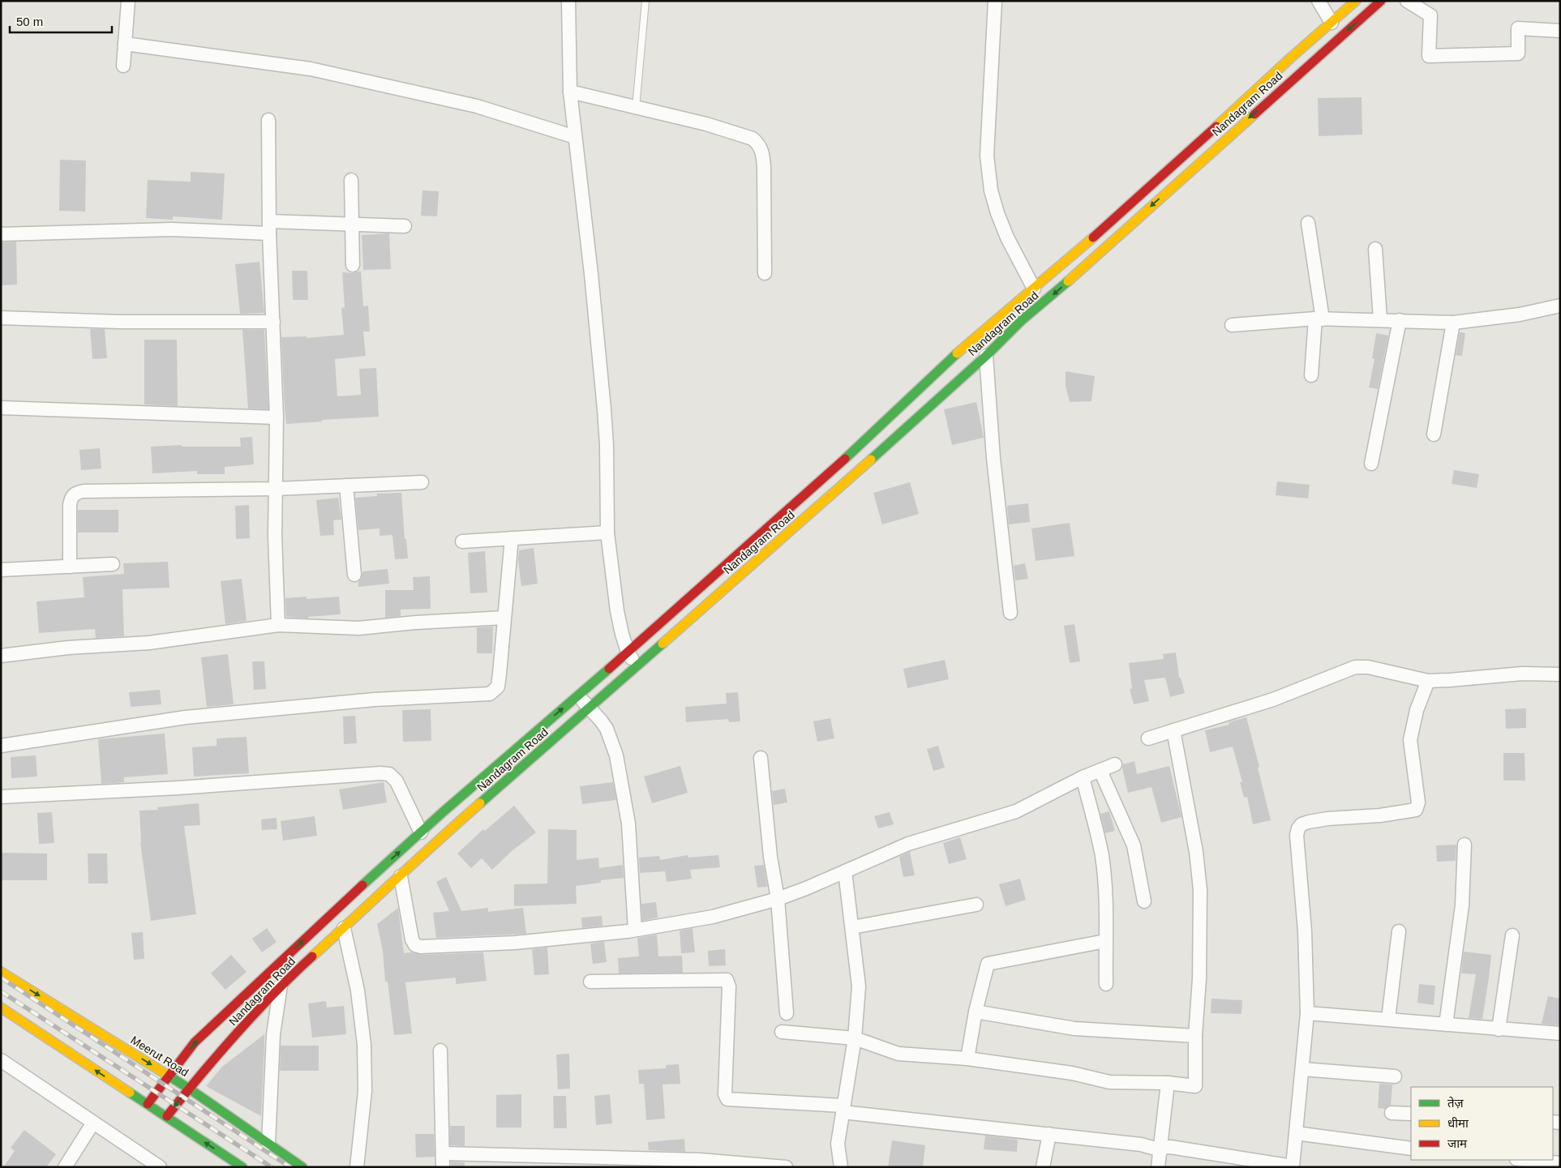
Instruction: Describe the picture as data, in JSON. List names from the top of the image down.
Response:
{
  "streets": {
    "street": ["Nandagram Road", "Meerut Road"]
  },
  "crossings": [
    ["Nandagram Road", "Meerut Road"]
  ],
  "legend": ["तेज़", "धीमा", "जाम"],
  "scale_bar": "50 m"
}
